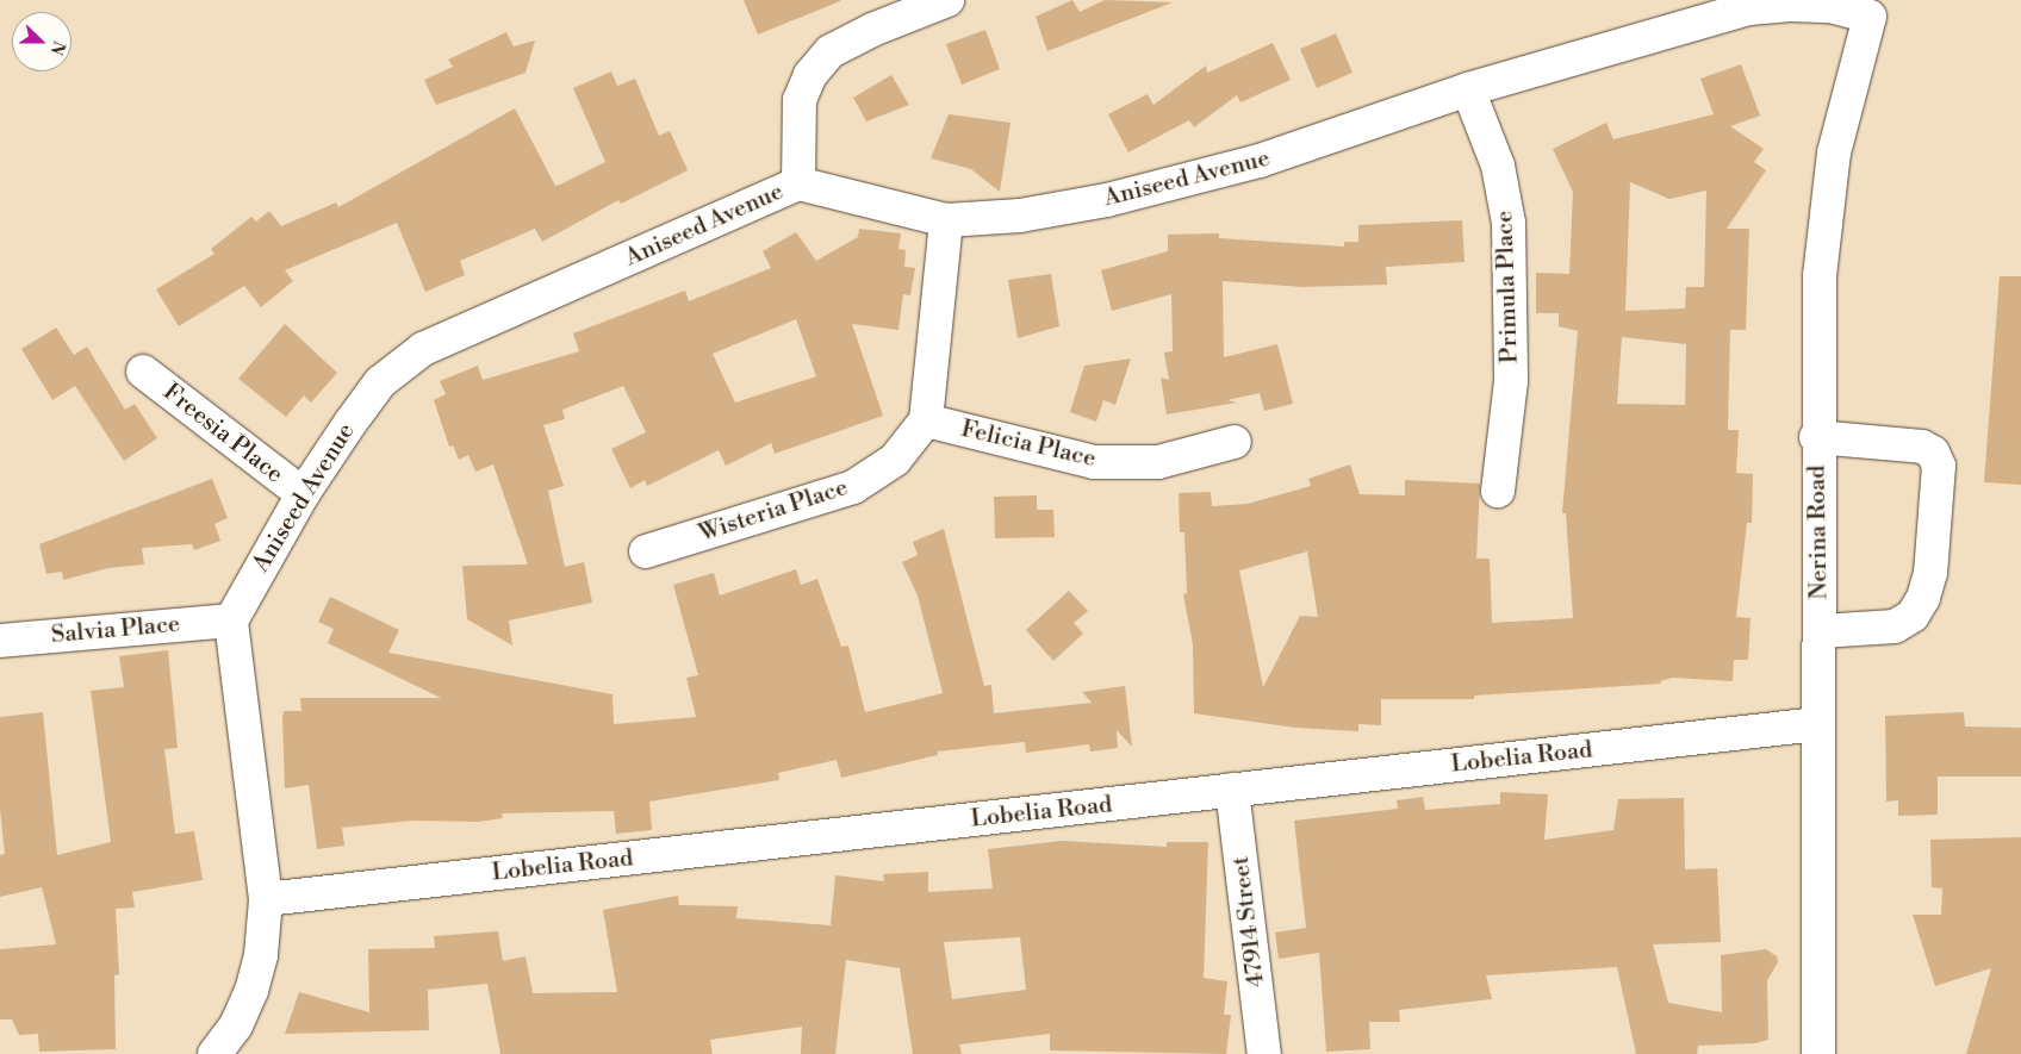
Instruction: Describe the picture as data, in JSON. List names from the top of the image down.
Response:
{
  "streets": {
    "street": [
      "Aniseed Avenue",
      "Primula Place",
      "Freesia Place",
      "Felicia Place",
      "Wisteria Place",
      "Nerina Road",
      "Salvia Place",
      "Lobelia Road",
      "47914 Street"
    ]
  },
  "crossings": [
    ["Aniseed Avenue", "Primula Place"],
    ["Aniseed Avenue", "Freesia Place"],
    ["Aniseed Avenue", "Nerina Road"],
    ["Aniseed Avenue", "Salvia Place"],
    ["Felicia Place", "Wisteria Place"],
    ["Nerina Road", "Lobelia Road"],
    ["Lobelia Road", "47914 Street"]
  ],
  "north": "right"
}
